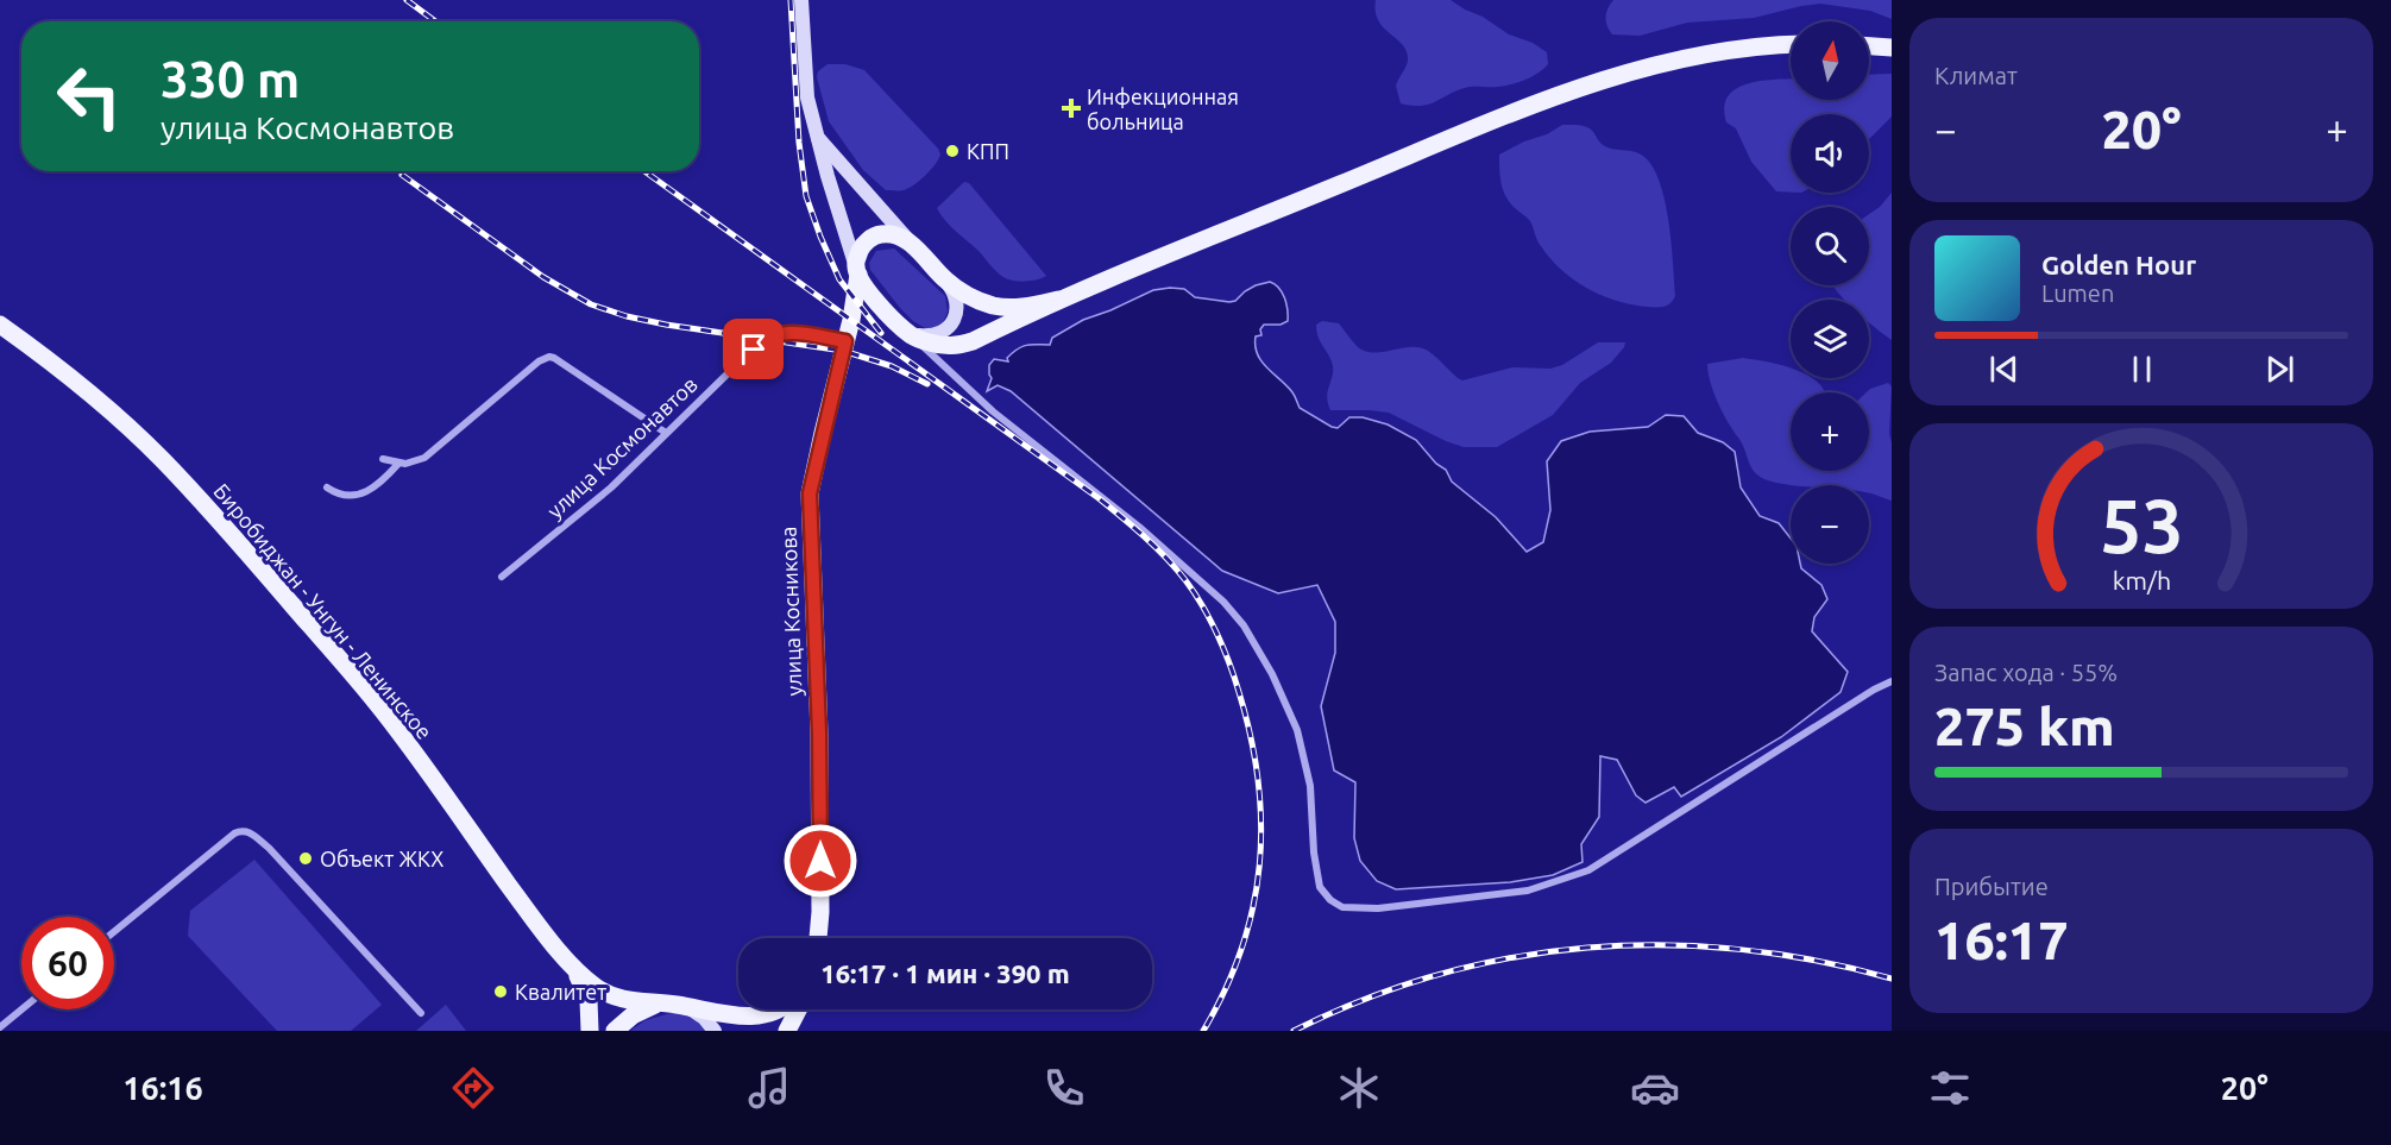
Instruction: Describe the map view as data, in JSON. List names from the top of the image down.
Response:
{
  "streets": {
    "main road": ["Биробиджан - Унгун - Ленинское", "улица Косникова"],
    "street": ["улица Космонавтов"]
  },
  "crossings": [
    ["улица Космонавтов", "улица Косникова"]
  ],
  "places": {
    "health": ["Инфекционная больница"],
    "other": ["КПП", "Объект ЖКХ", "Квалитет"]
  },
  "north": "top",
  "page": {
    "tile": [
      "Климат",
      ["Запас хода · 55%", "275 km"],
      ["Прибытие", "16:17"]
    ],
    "map_buttons": ["+", "−"],
    "turn": ["330 m", "улица Космонавтов"],
    "heat": ["−", "20°", "+"],
    "song": ["Golden Hour", "Lumen"],
    "limit": "60",
    "trip": "16:17 · 1 мин · 390 m",
    "tabs": ["16:16", "20°"],
    "gauge": ["53", "km/h"]
  }
}
